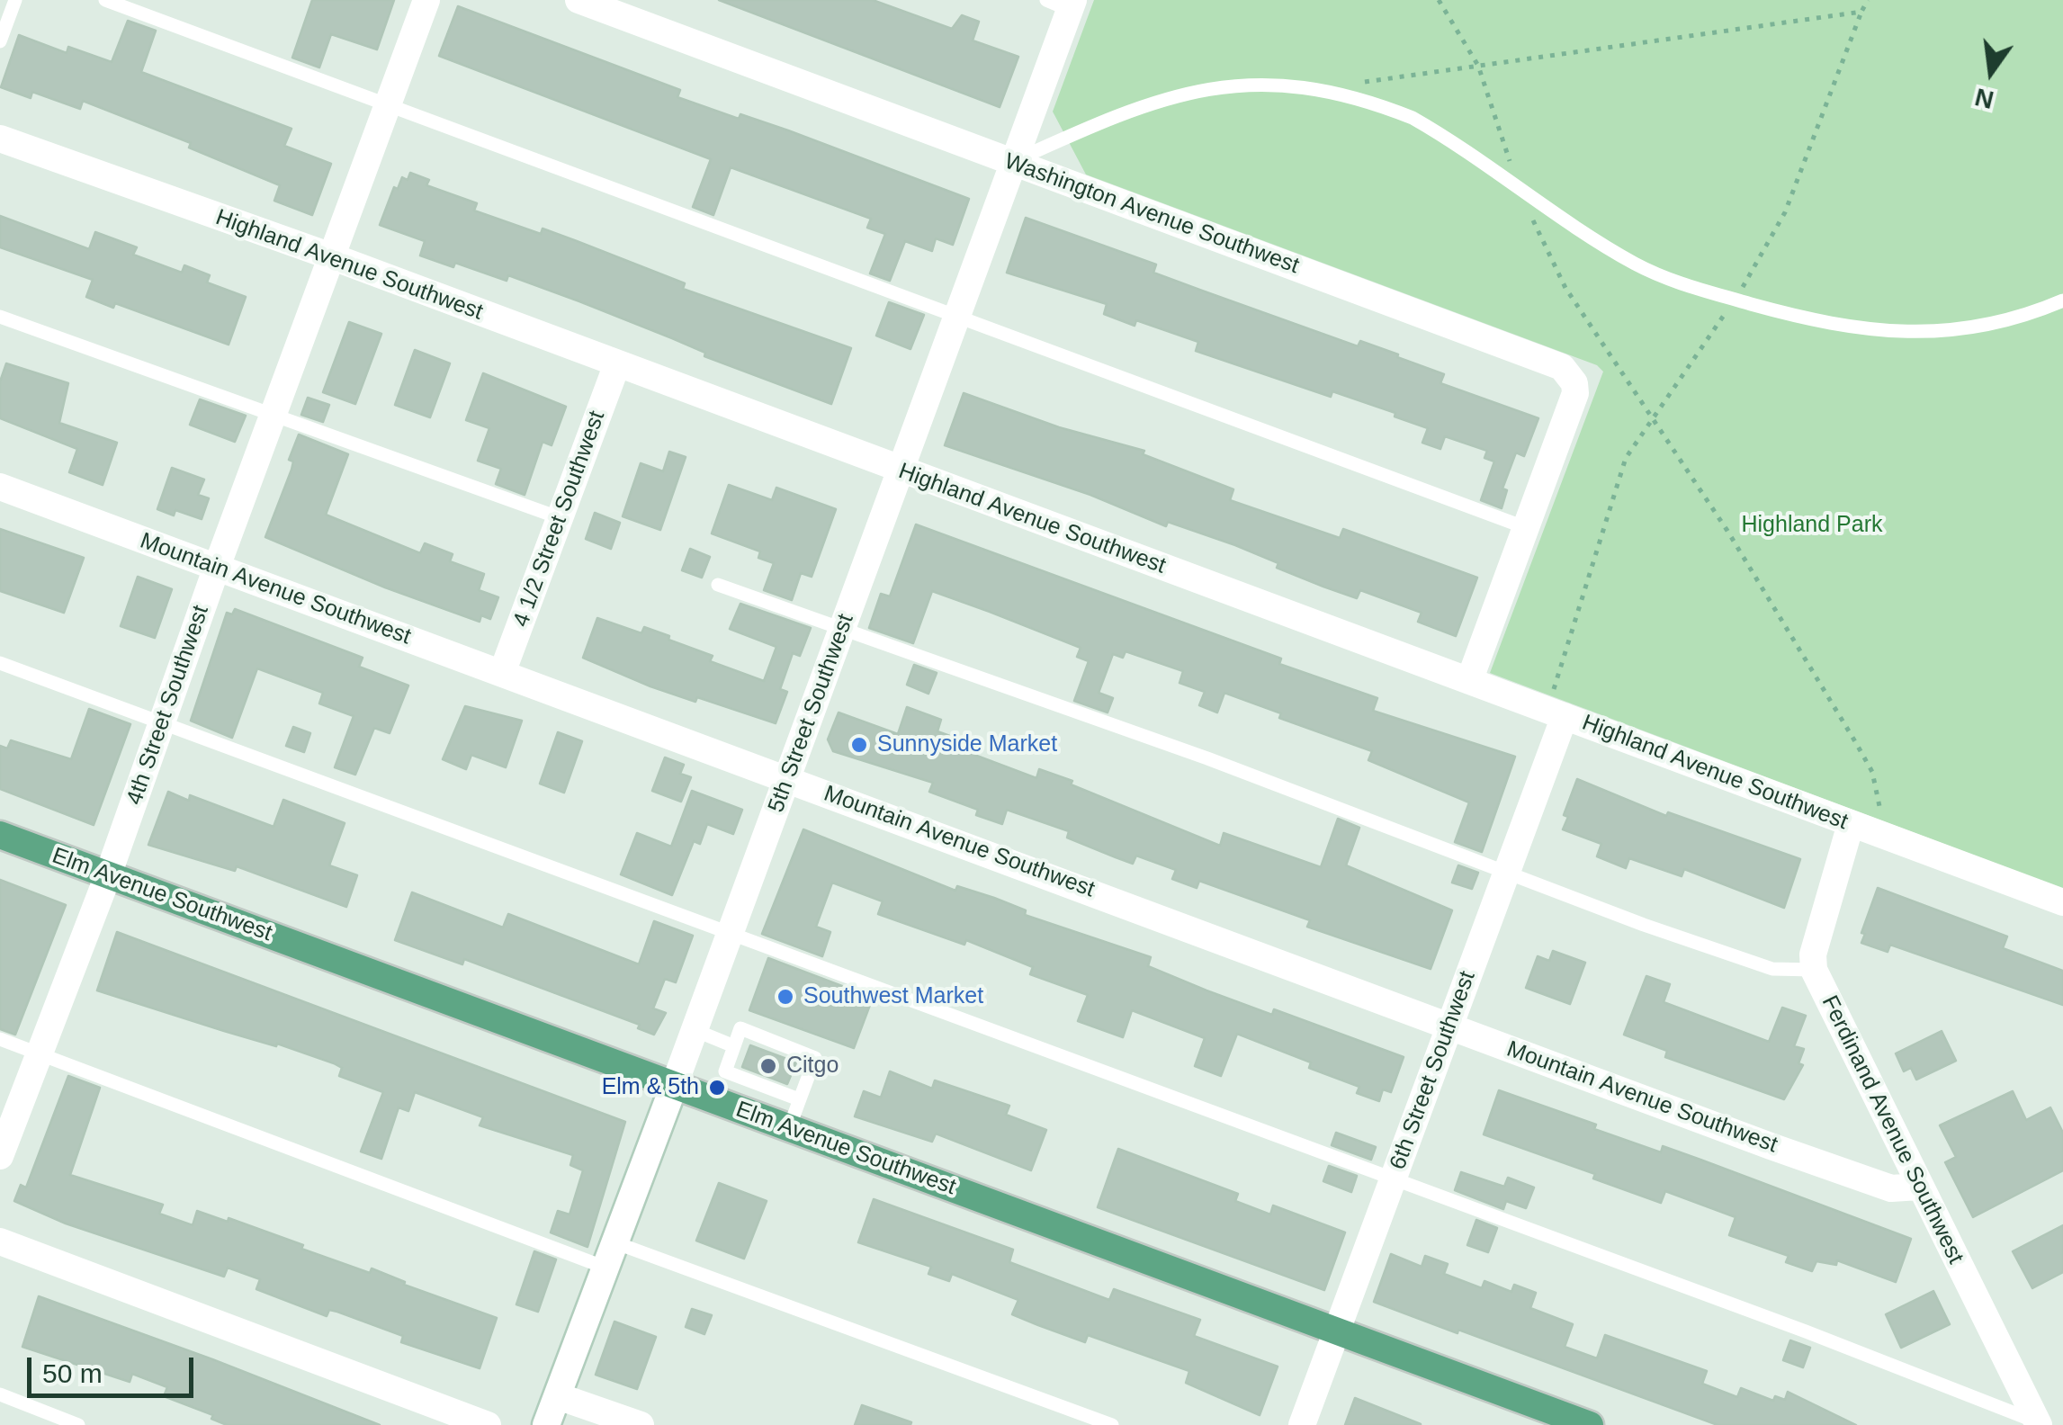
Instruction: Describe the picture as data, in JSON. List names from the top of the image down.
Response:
{
  "streets": {
    "main road": ["Elm Avenue Southwest"],
    "street": [
      "Washington Avenue Southwest",
      "Highland Avenue Southwest",
      "4 1/2 Street Southwest",
      "Mountain Avenue Southwest",
      "4th Street Southwest",
      "5th Street Southwest",
      "6th Street Southwest",
      "Ferdinand Avenue Southwest"
    ]
  },
  "crossings": [
    ["Washington Avenue Southwest", "5th Street Southwest"],
    ["Highland Avenue Southwest", "4 1/2 Street Southwest"],
    ["Highland Avenue Southwest", "4th Street Southwest"],
    ["Highland Avenue Southwest", "5th Street Southwest"],
    ["Highland Avenue Southwest", "6th Street Southwest"],
    ["Highland Avenue Southwest", "Ferdinand Avenue Southwest"],
    ["4 1/2 Street Southwest", "Mountain Avenue Southwest"],
    ["Mountain Avenue Southwest", "4th Street Southwest"],
    ["Mountain Avenue Southwest", "5th Street Southwest"],
    ["Mountain Avenue Southwest", "6th Street Southwest"],
    ["Mountain Avenue Southwest", "Ferdinand Avenue Southwest"],
    ["4th Street Southwest", "Elm Avenue Southwest"],
    ["5th Street Southwest", "Elm Avenue Southwest"],
    ["Elm Avenue Southwest", "6th Street Southwest"]
  ],
  "parks": ["Highland Park"],
  "places": [
    "Sunnyside Market",
    "Southwest Market",
    "Citgo",
    "Elm & 5th"
  ],
  "scale_bar": "50 m",
  "north": "bottom"
}
